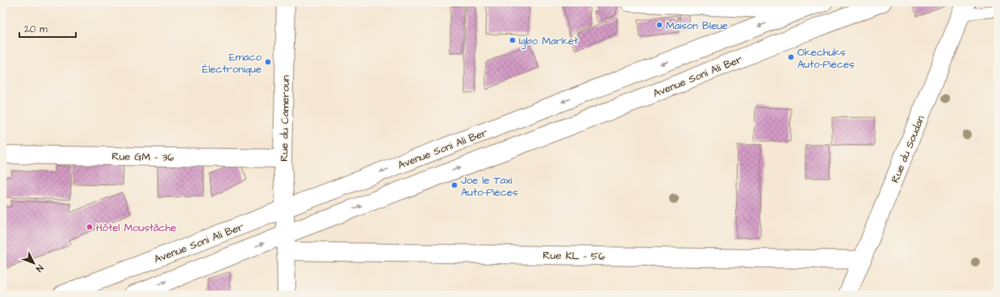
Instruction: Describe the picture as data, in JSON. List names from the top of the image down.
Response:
{
  "streets": {
    "street": [
      "Avenue Soni Ali Ber",
      "Rue du Cameroun",
      "Rue du Soudan",
      "Rue GM - 36",
      "Rue KL - 56"
    ]
  },
  "crossings": [
    ["Avenue Soni Ali Ber", "Rue du Cameroun"],
    ["Avenue Soni Ali Ber", "Rue KL - 56"],
    ["Rue du Cameroun", "Rue GM - 36"],
    ["Rue du Cameroun", "Rue KL - 56"],
    ["Rue du Soudan", "Rue KL - 56"]
  ],
  "places": [
    "Maison Bleue",
    "Igbo Market",
    "Okechuks Auto-Pièces",
    "Emaco Électronique",
    "Joe le Taxi Auto-Pièces",
    "Hôtel Moustâche"
  ],
  "scale_bar": "20 m",
  "north": "bottom right"
}
